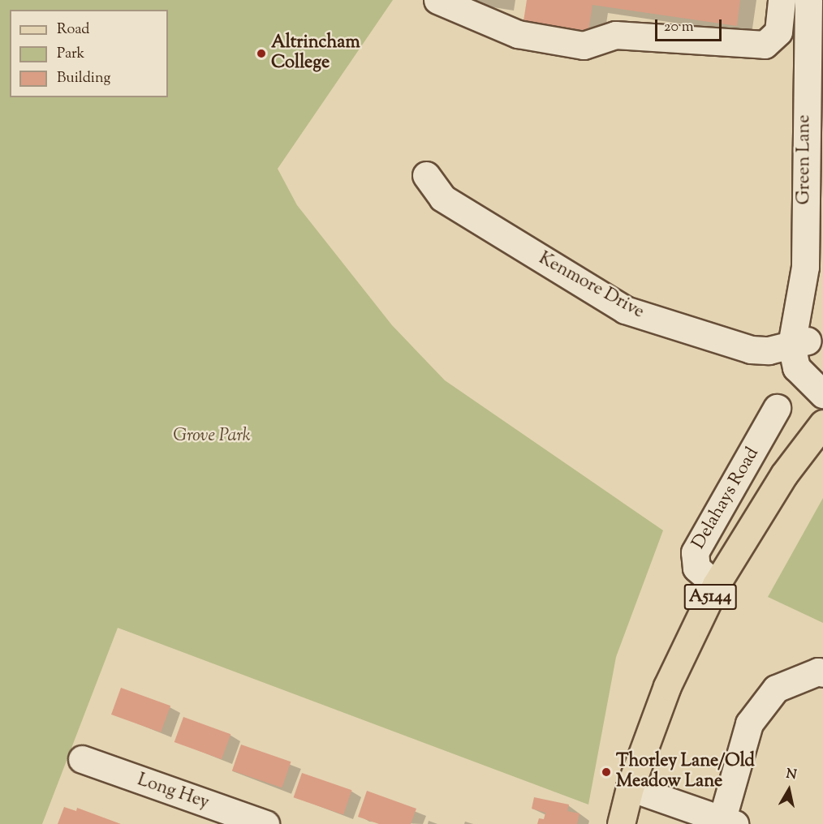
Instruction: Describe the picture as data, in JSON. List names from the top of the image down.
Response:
{
  "streets": {
    "main road": ["Delahays Road", "A5144"],
    "street": ["Green Lane", "Kenmore Drive", "Long Hey"]
  },
  "crossings": [
    ["Green Lane", "Kenmore Drive"]
  ],
  "parks": ["Grove Park"],
  "places": ["Altrincham College", "Thorley Lane/Old Meadow Lane"],
  "legend": ["Road", "Park", "Building"],
  "scale_bar": "20 m",
  "north": "top"
}
